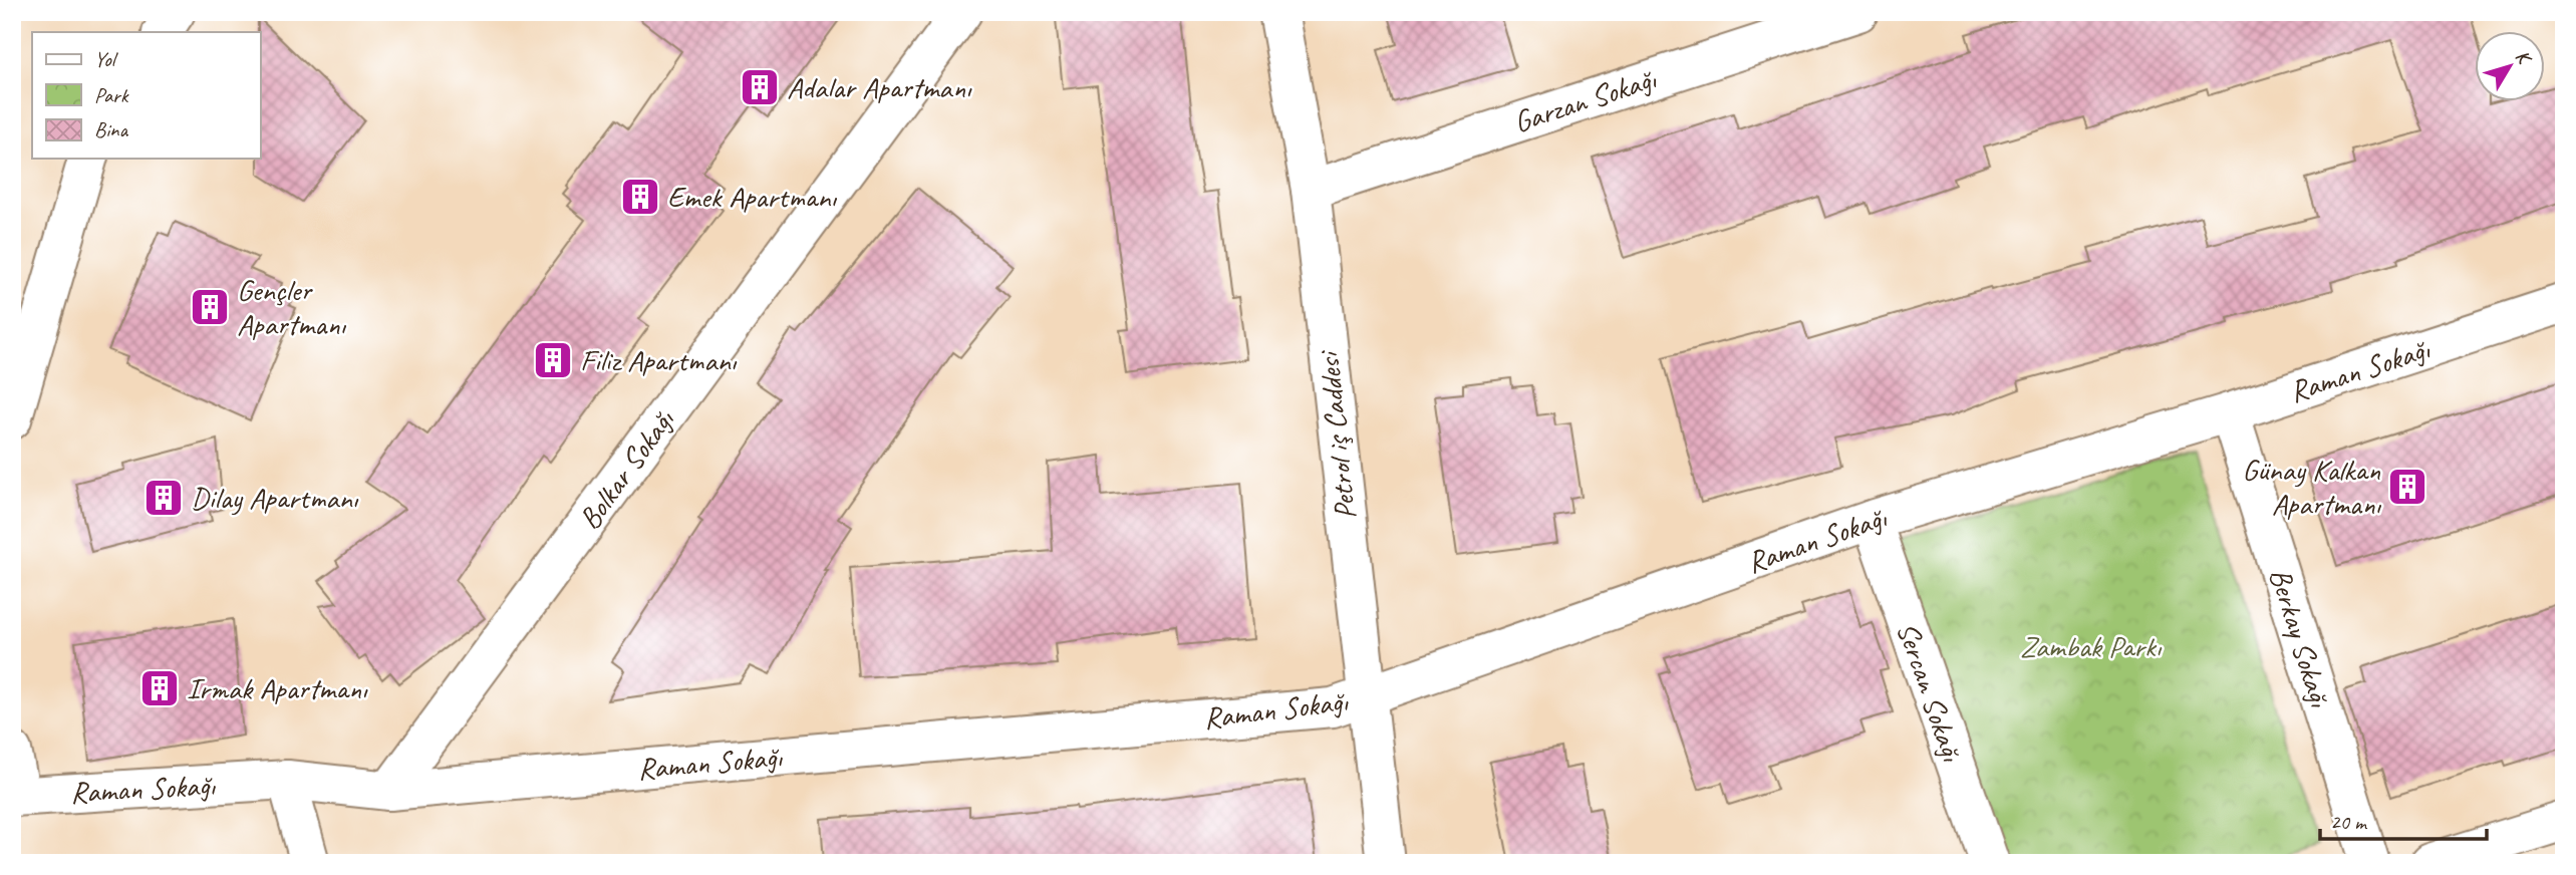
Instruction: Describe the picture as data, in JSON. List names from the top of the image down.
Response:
{
  "streets": {
    "street": [
      "Garzan Sokağı",
      "Raman Sokağı",
      "Petrol iş Caddesi",
      "Bolkar Sokağı",
      "Berkay Sokağı",
      "Sercan Sokağı"
    ]
  },
  "crossings": [
    ["Garzan Sokağı", "Petrol iş Caddesi"],
    ["Raman Sokağı", "Petrol iş Caddesi"],
    ["Raman Sokağı", "Bolkar Sokağı"],
    ["Raman Sokağı", "Berkay Sokağı"],
    ["Raman Sokağı", "Sercan Sokağı"]
  ],
  "parks": ["Zambak Parkı"],
  "places": {
    "building": [
      "Adalar Apartmanı",
      "Emek Apartmanı",
      "Gençler Apartmanı",
      "Filiz Apartmanı",
      "Günay Kalkan Apartmanı",
      "Dilay Apartmanı",
      "Irmak Apartmanı"
    ]
  },
  "legend": ["Yol", "Park", "Bina"],
  "scale_bar": "20 m",
  "north": "top right"
}
